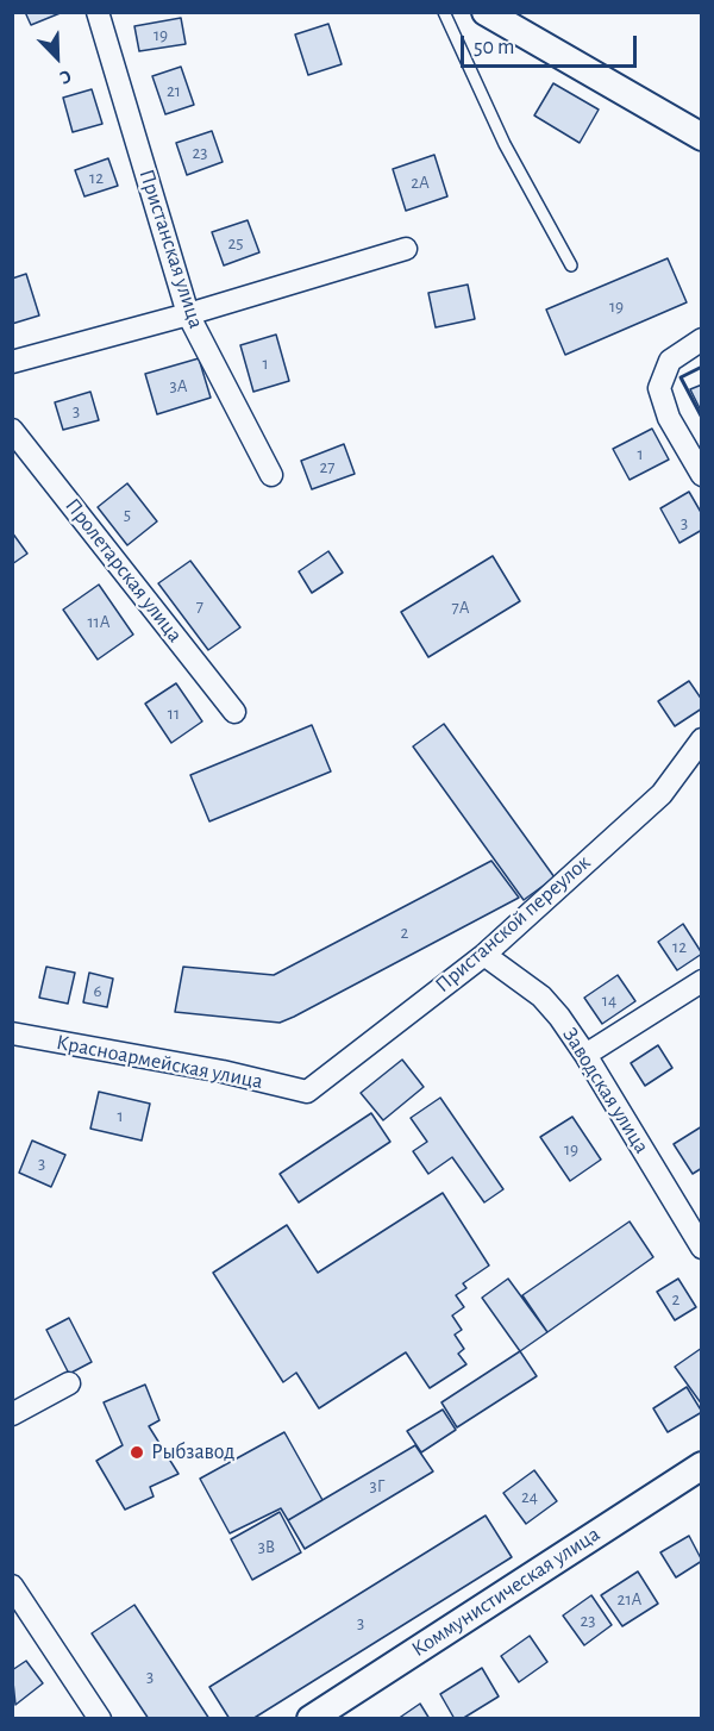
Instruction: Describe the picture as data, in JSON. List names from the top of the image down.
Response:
{
  "streets": {
    "street": [
      "Пристанская улица",
      "Пролетарская улица",
      "Пристанской переулок",
      "Красноармейская улица",
      "Заводская улица",
      "Коммунистическая улица"
    ]
  },
  "crossings": [
    ["Пристанской переулок", "Красноармейская улица"],
    ["Пристанской переулок", "Заводская улица"]
  ],
  "places": ["Рыбзавод"],
  "house_numbers": [
    "19",
    "21",
    "23",
    "12",
    "2А",
    "25",
    "19",
    "1",
    "3А",
    "3",
    "1",
    "27",
    "5",
    "3",
    "7",
    "7А",
    "11А",
    "11",
    "2",
    "12",
    "6",
    "14",
    "1",
    "19",
    "3",
    "2",
    "3Г",
    "24",
    "3В",
    "21А",
    "23",
    "3",
    "3"
  ],
  "scale_bar": "50 m",
  "north": "bottom right"
}
